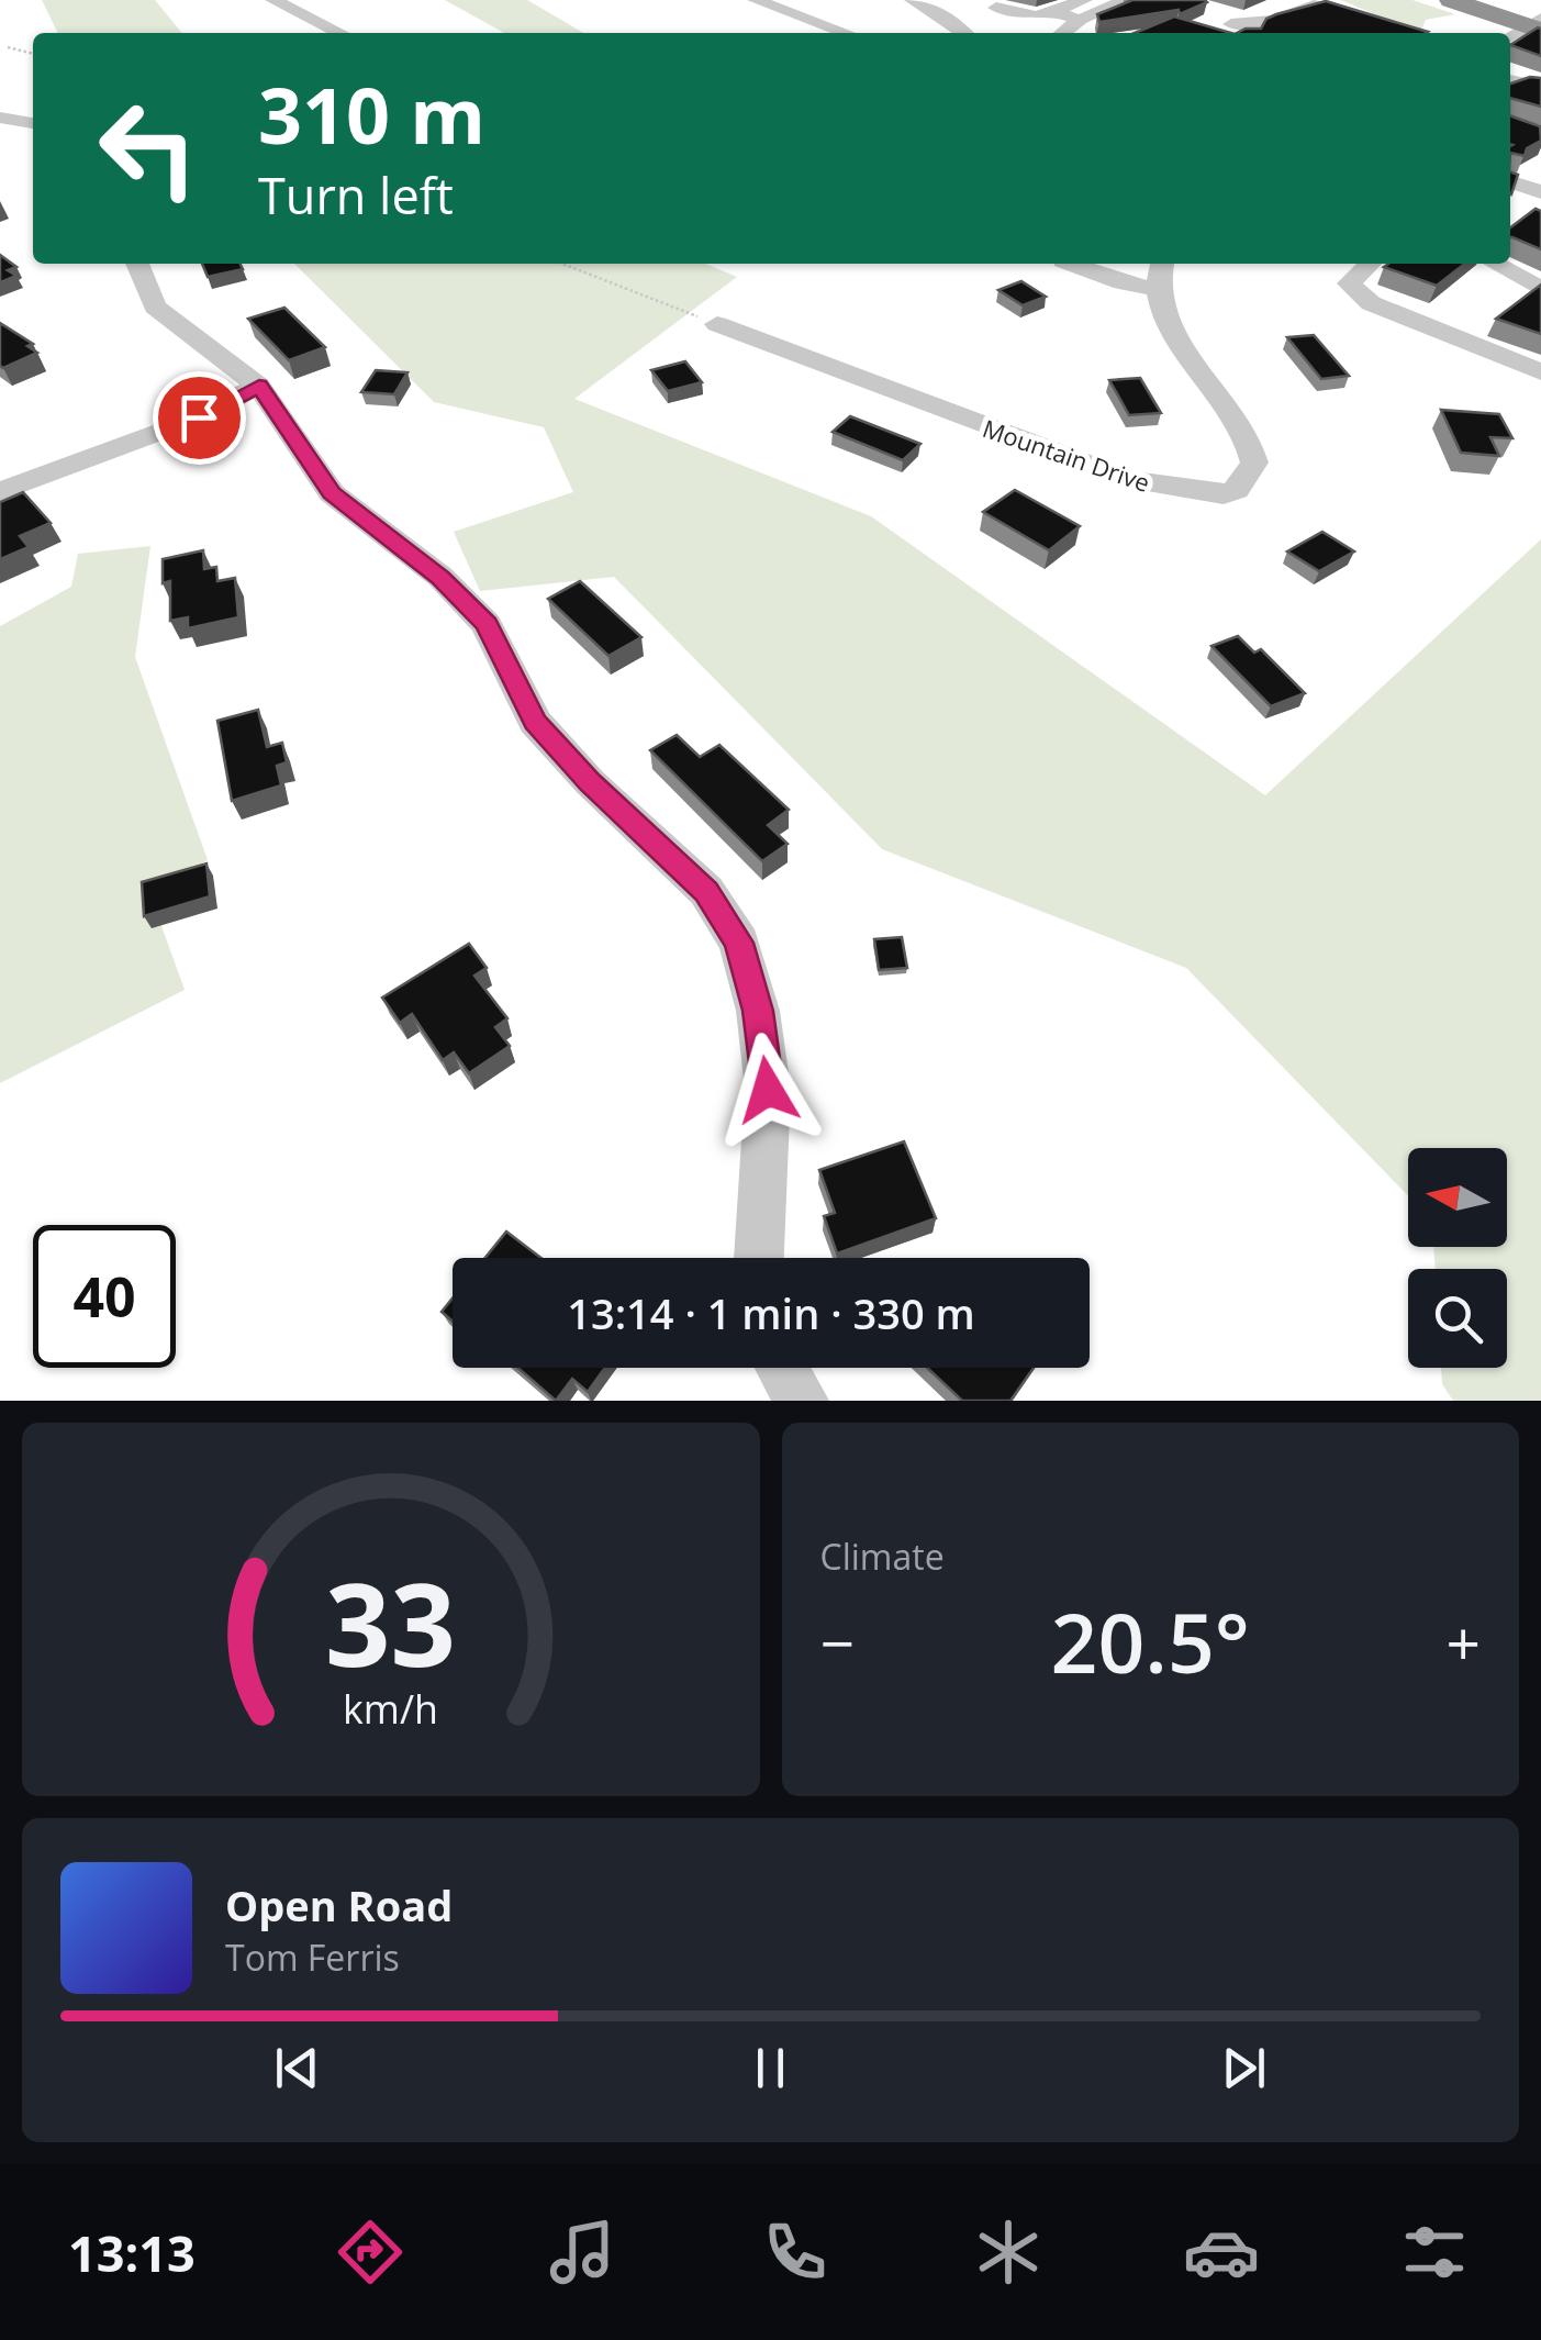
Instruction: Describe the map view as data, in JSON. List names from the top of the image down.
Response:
{
  "streets": {
    "street": ["Mountain Drive"]
  },
  "north": "left",
  "page": {
    "turn": ["310 m", "Turn left"],
    "limit": "40",
    "trip": "13:14 · 1 min · 330 m",
    "tile": "Climate",
    "heat": ["−", "20.5°", "+"],
    "song": ["Open Road", "Tom Ferris"],
    "tabs": "13:13",
    "gauge": ["33", "km/h"]
  }
}
